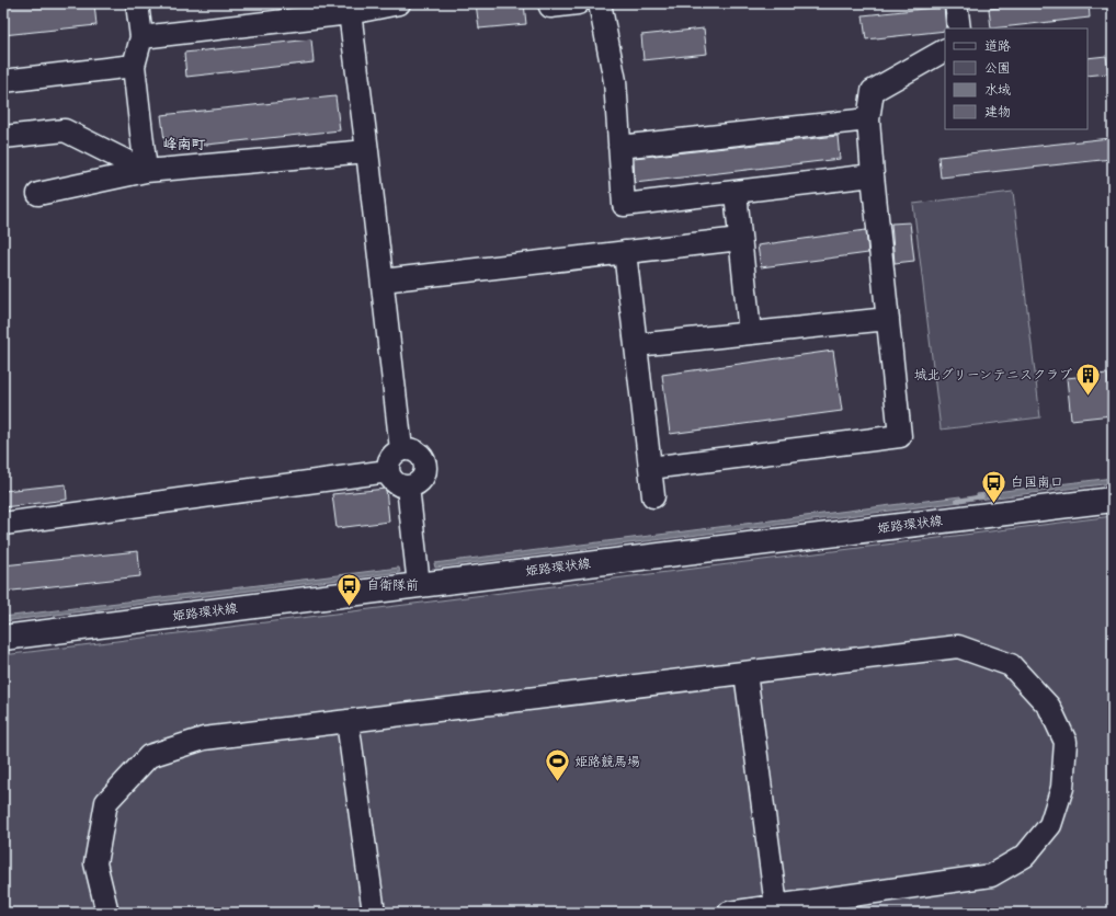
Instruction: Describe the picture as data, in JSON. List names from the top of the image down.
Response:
{
  "streets": {
    "main road": ["姫路環状線"]
  },
  "districts": ["峰南町"],
  "places": {
    "building": ["城北グリーンテニスクラブ"],
    "bus stop": ["白国南口", "自衛隊前"],
    "sports": ["姫路競馬場"]
  },
  "legend": [
    "道路",
    "公園",
    "水域",
    "建物"
  ]
}
